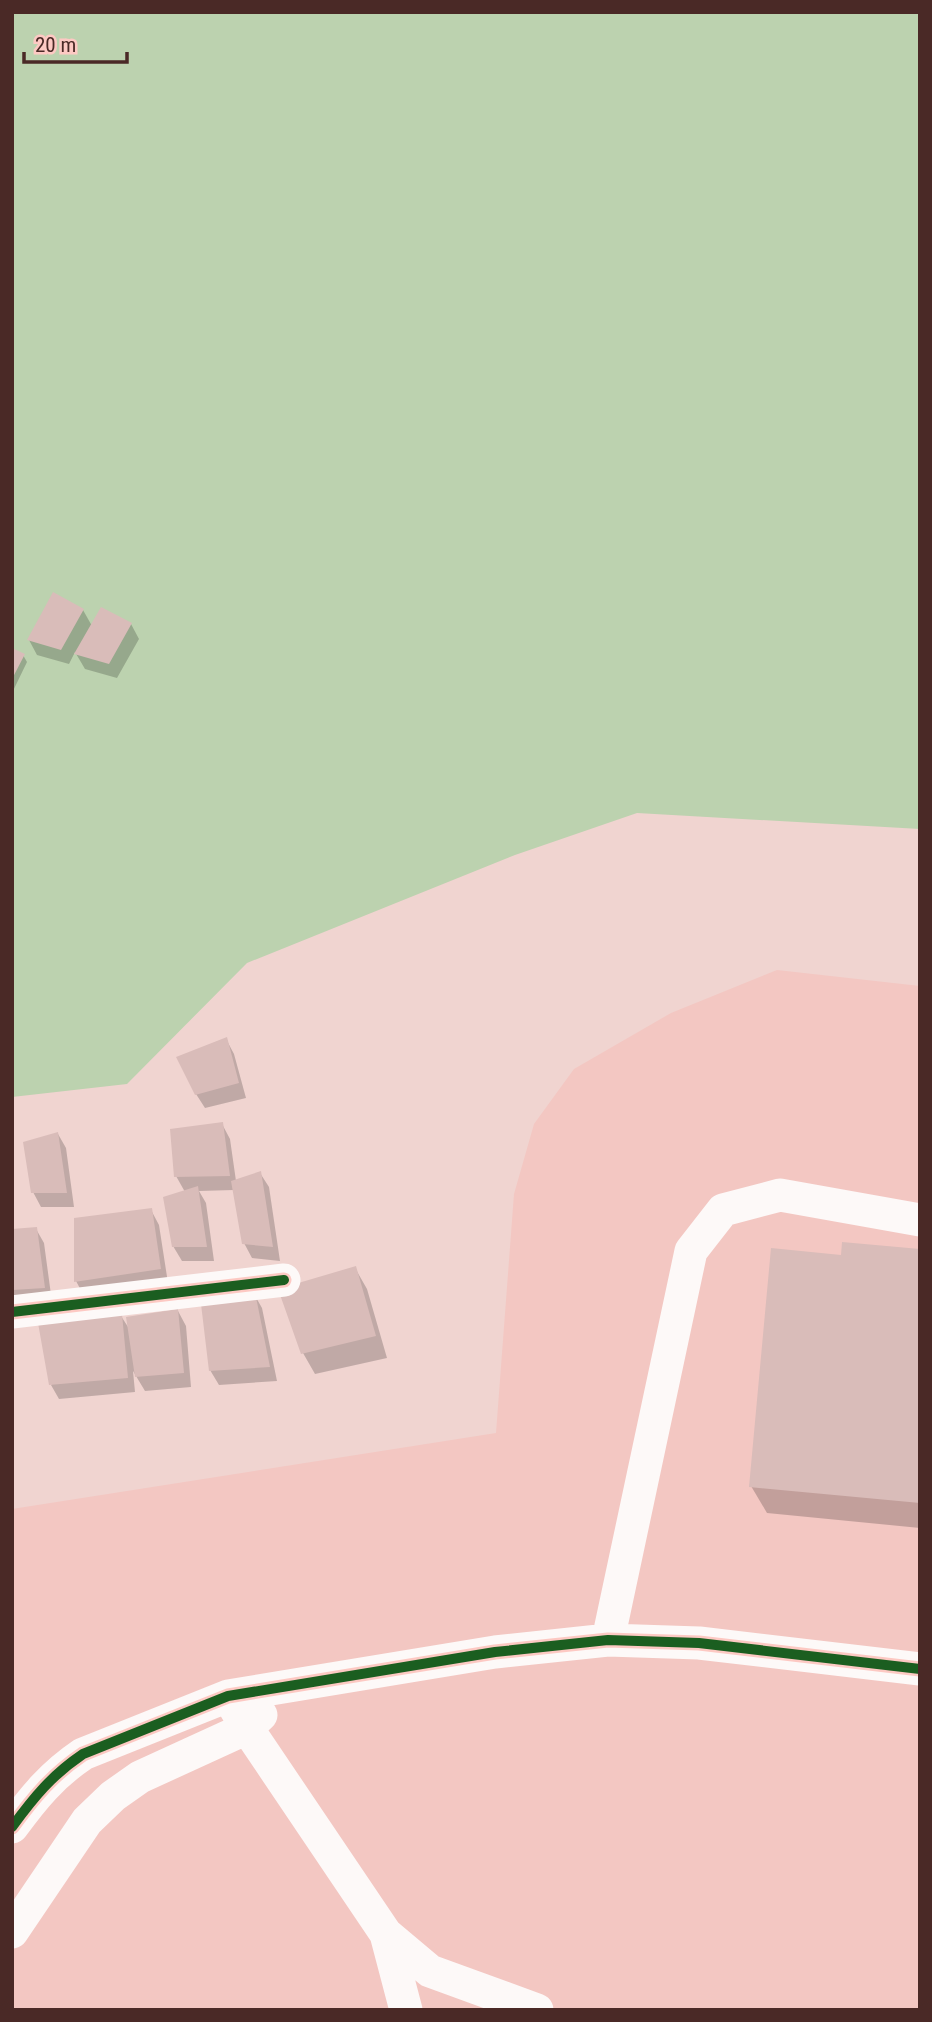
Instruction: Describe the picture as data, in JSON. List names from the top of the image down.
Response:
{
  "scale_bar": "20 m"
}
